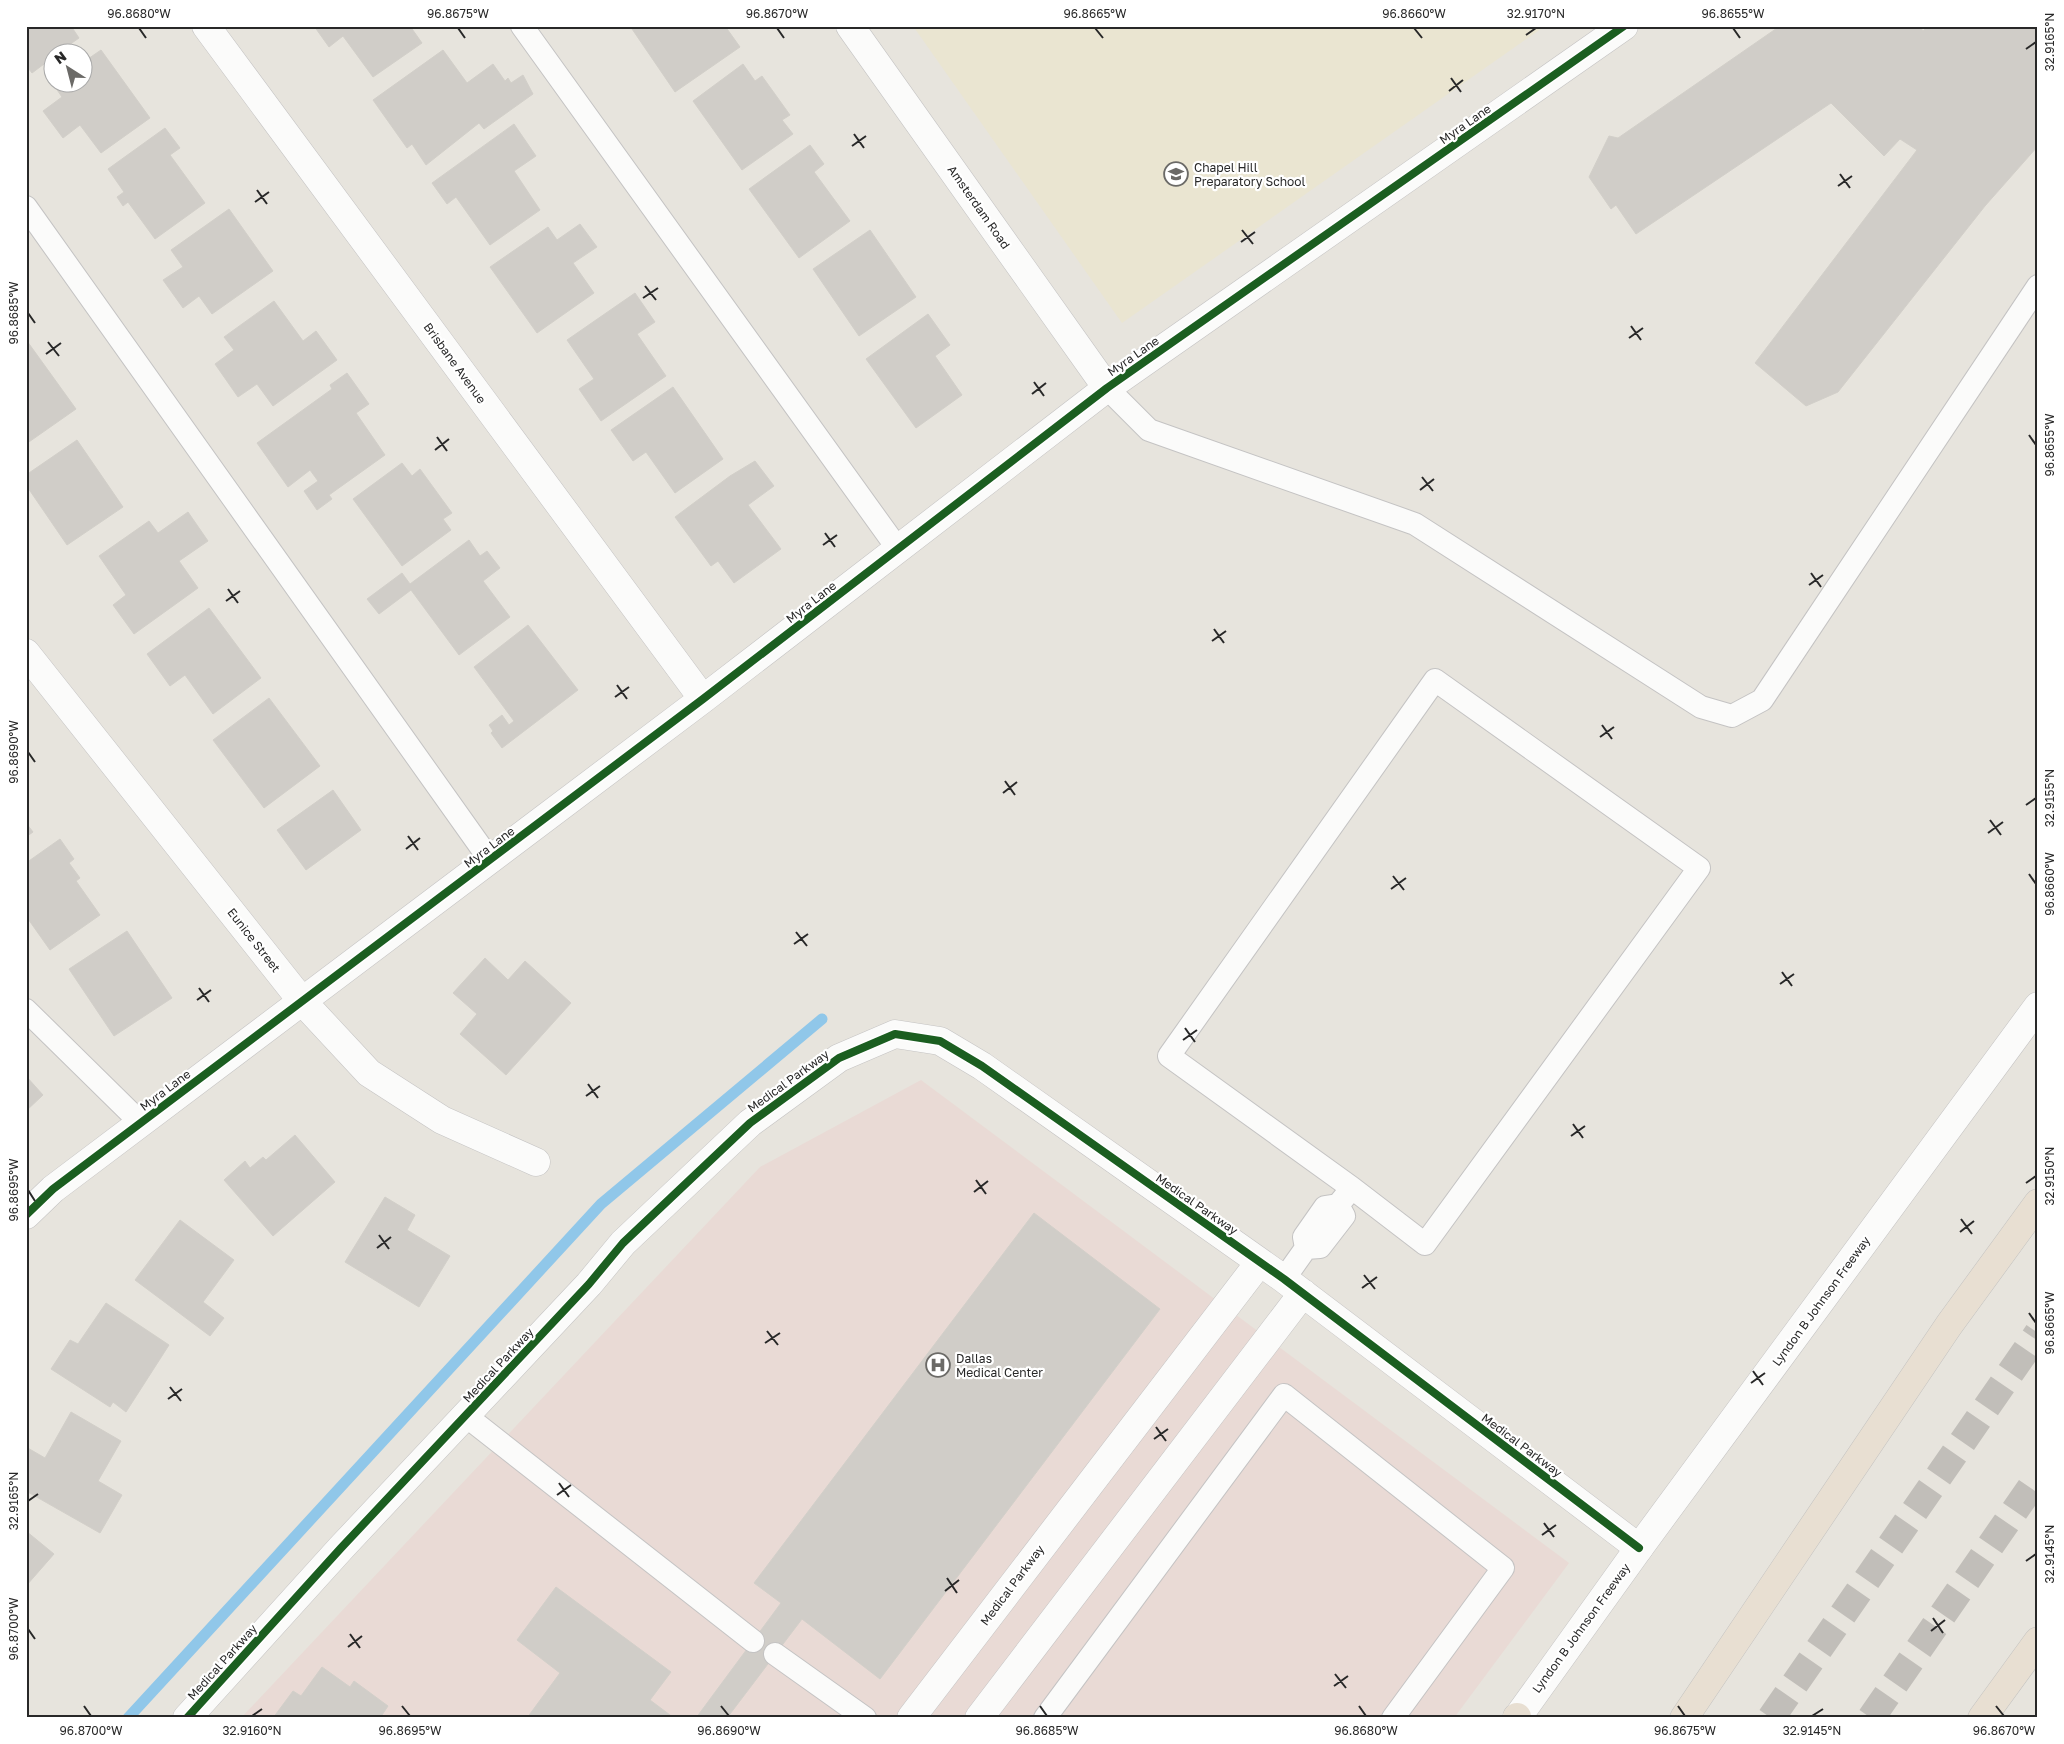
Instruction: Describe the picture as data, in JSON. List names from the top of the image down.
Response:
{
  "streets": {
    "street": [
      "Myra Lane",
      "Amsterdam Road",
      "Brisbane Avenue",
      "Eunice Street",
      "Medical Parkway",
      "Lyndon B Johnson Freeway"
    ]
  },
  "crossings": [
    ["Myra Lane", "Amsterdam Road"],
    ["Myra Lane", "Brisbane Avenue"],
    ["Myra Lane", "Eunice Street"],
    ["Medical Parkway", "Lyndon B Johnson Freeway"]
  ],
  "places": {
    "school or university": ["Chapel Hill Preparatory School"],
    "hospital": ["Dallas Medical Center"]
  },
  "north": "top left",
  "coordinates": [
    "96.8680°W",
    "96.8675°W",
    "96.8670°W",
    "96.8665°W",
    "96.8660°W",
    "32.9170°N",
    "96.8655°W",
    "32.9165°N",
    "96.8685°W",
    "96.8690°W",
    "32.9155°N",
    "32.9150°N",
    "96.8695°W",
    "32.9145°N",
    "96.8700°W",
    "32.9160°N"
  ]
}
